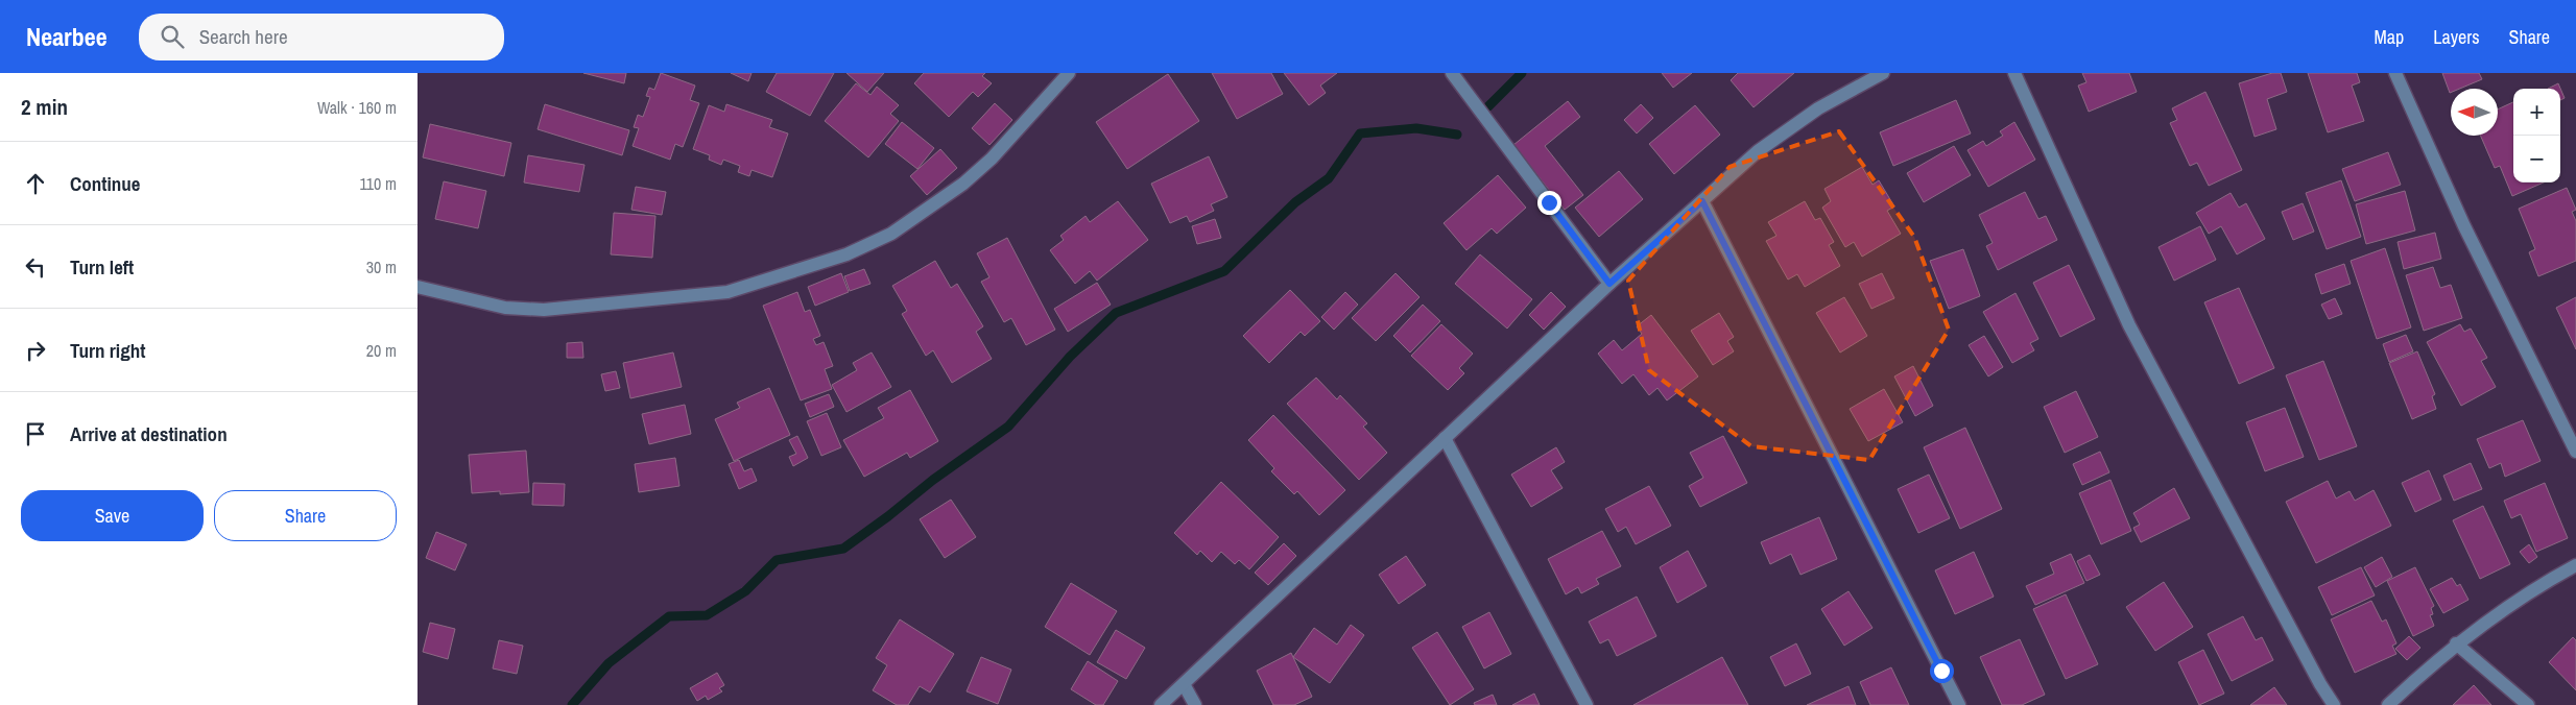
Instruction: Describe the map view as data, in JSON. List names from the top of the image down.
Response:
{
  "north": "left",
  "page": {
    "header": "Nearbee",
    "search": "Search here",
    "nav": ["Map", "Layers", "Share"],
    "heading": ["2 min", "Walk · 160 m"],
    "map_buttons": ["+", "−"],
    "list": [
      ["Continue", "110 m"],
      ["Turn left", "30 m"],
      ["Turn right", "20 m"],
      "Arrive at destination"
    ],
    "buttons": ["Save", "Share"]
  }
}
